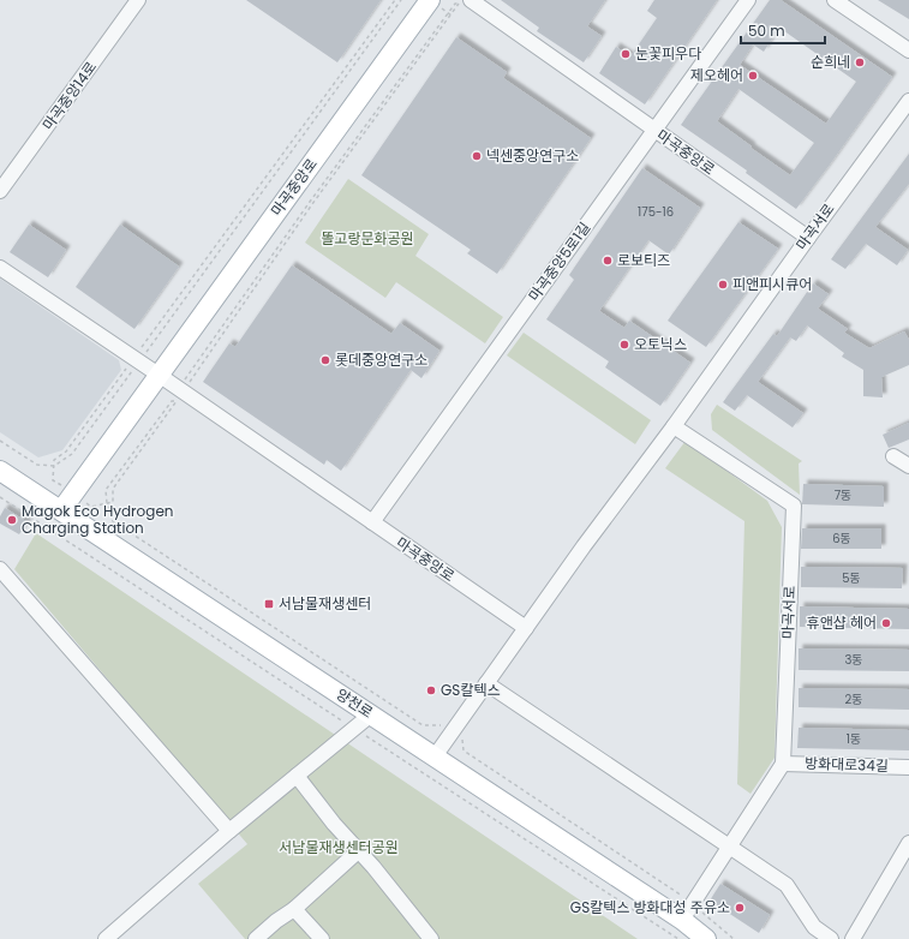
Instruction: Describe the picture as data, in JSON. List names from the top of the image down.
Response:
{
  "streets": {
    "main road": ["마곡중앙로", "양천로"],
    "street": [
      "마곡중앙14로",
      "마곡서로",
      "마곡중앙5로1길",
      "방화대로34길"
    ]
  },
  "crossings": [
    ["마곡중앙로", "마곡서로"],
    ["마곡중앙로", "마곡중앙5로1길"],
    ["마곡중앙로", "양천로"],
    ["마곡서로", "양천로"],
    ["마곡서로", "방화대로34길"]
  ],
  "parks": ["똘고랑문화공원", "서남물재생센터공원"],
  "places": {
    "other": [
      "눈꽃피우다",
      "순희네",
      "제오헤어",
      "넥센중앙연구소",
      "로보티즈",
      "피앤피시큐어",
      "오토닉스",
      "롯데중앙연구소",
      "Magok Eco Hydrogen Charging Station",
      "휴앤샵 헤어",
      "GS칼텍스",
      "GS칼텍스 방화대성 주유소"
    ],
    "transit": ["서남물재생센터"]
  },
  "house_numbers": [
    "175-16",
    "7동",
    "6동",
    "5동",
    "3동",
    "2동",
    "1동"
  ],
  "scale_bar": "50 m"
}
